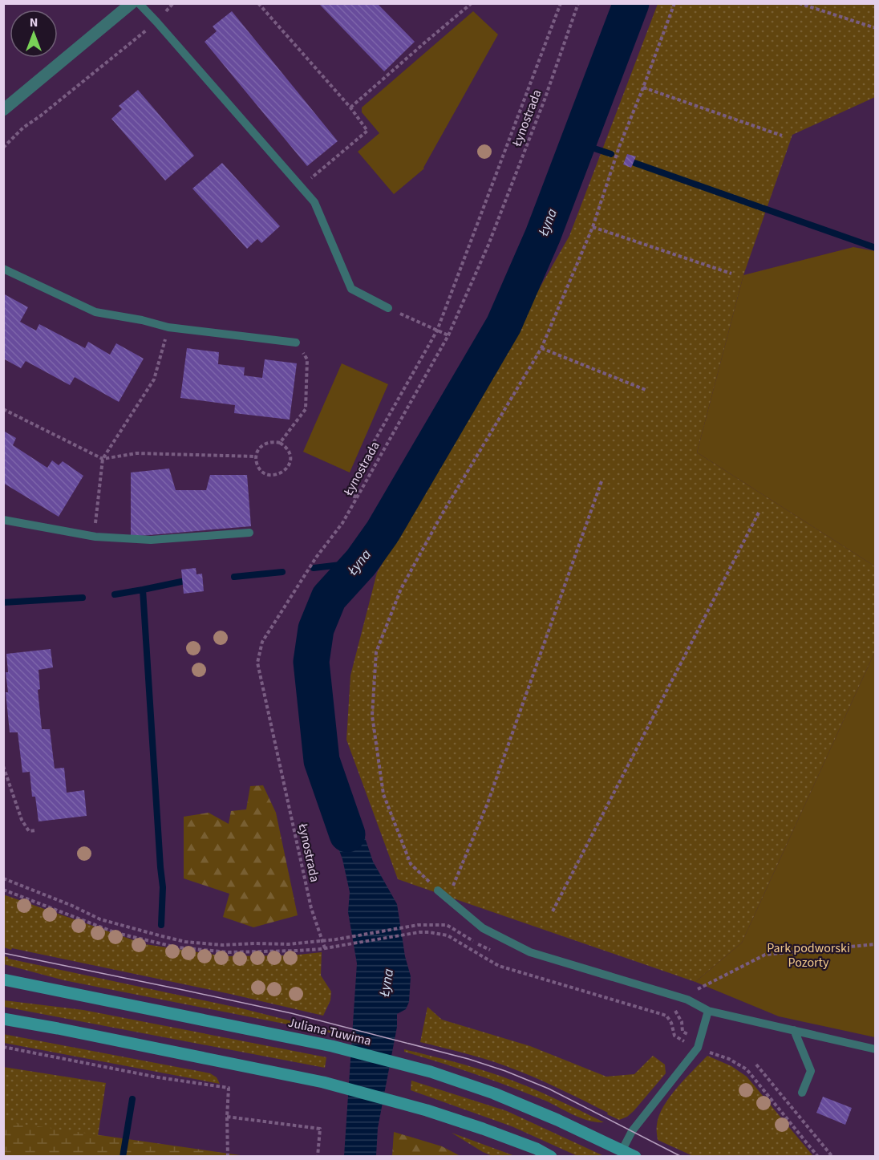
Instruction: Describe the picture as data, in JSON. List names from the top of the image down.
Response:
{
  "streets": {
    "main road": ["Juliana Tuwima"],
    "path": ["Łynostrada"]
  },
  "water": ["Łyna"],
  "parks": ["Park podworski Pozorty"],
  "north": "top"
}
